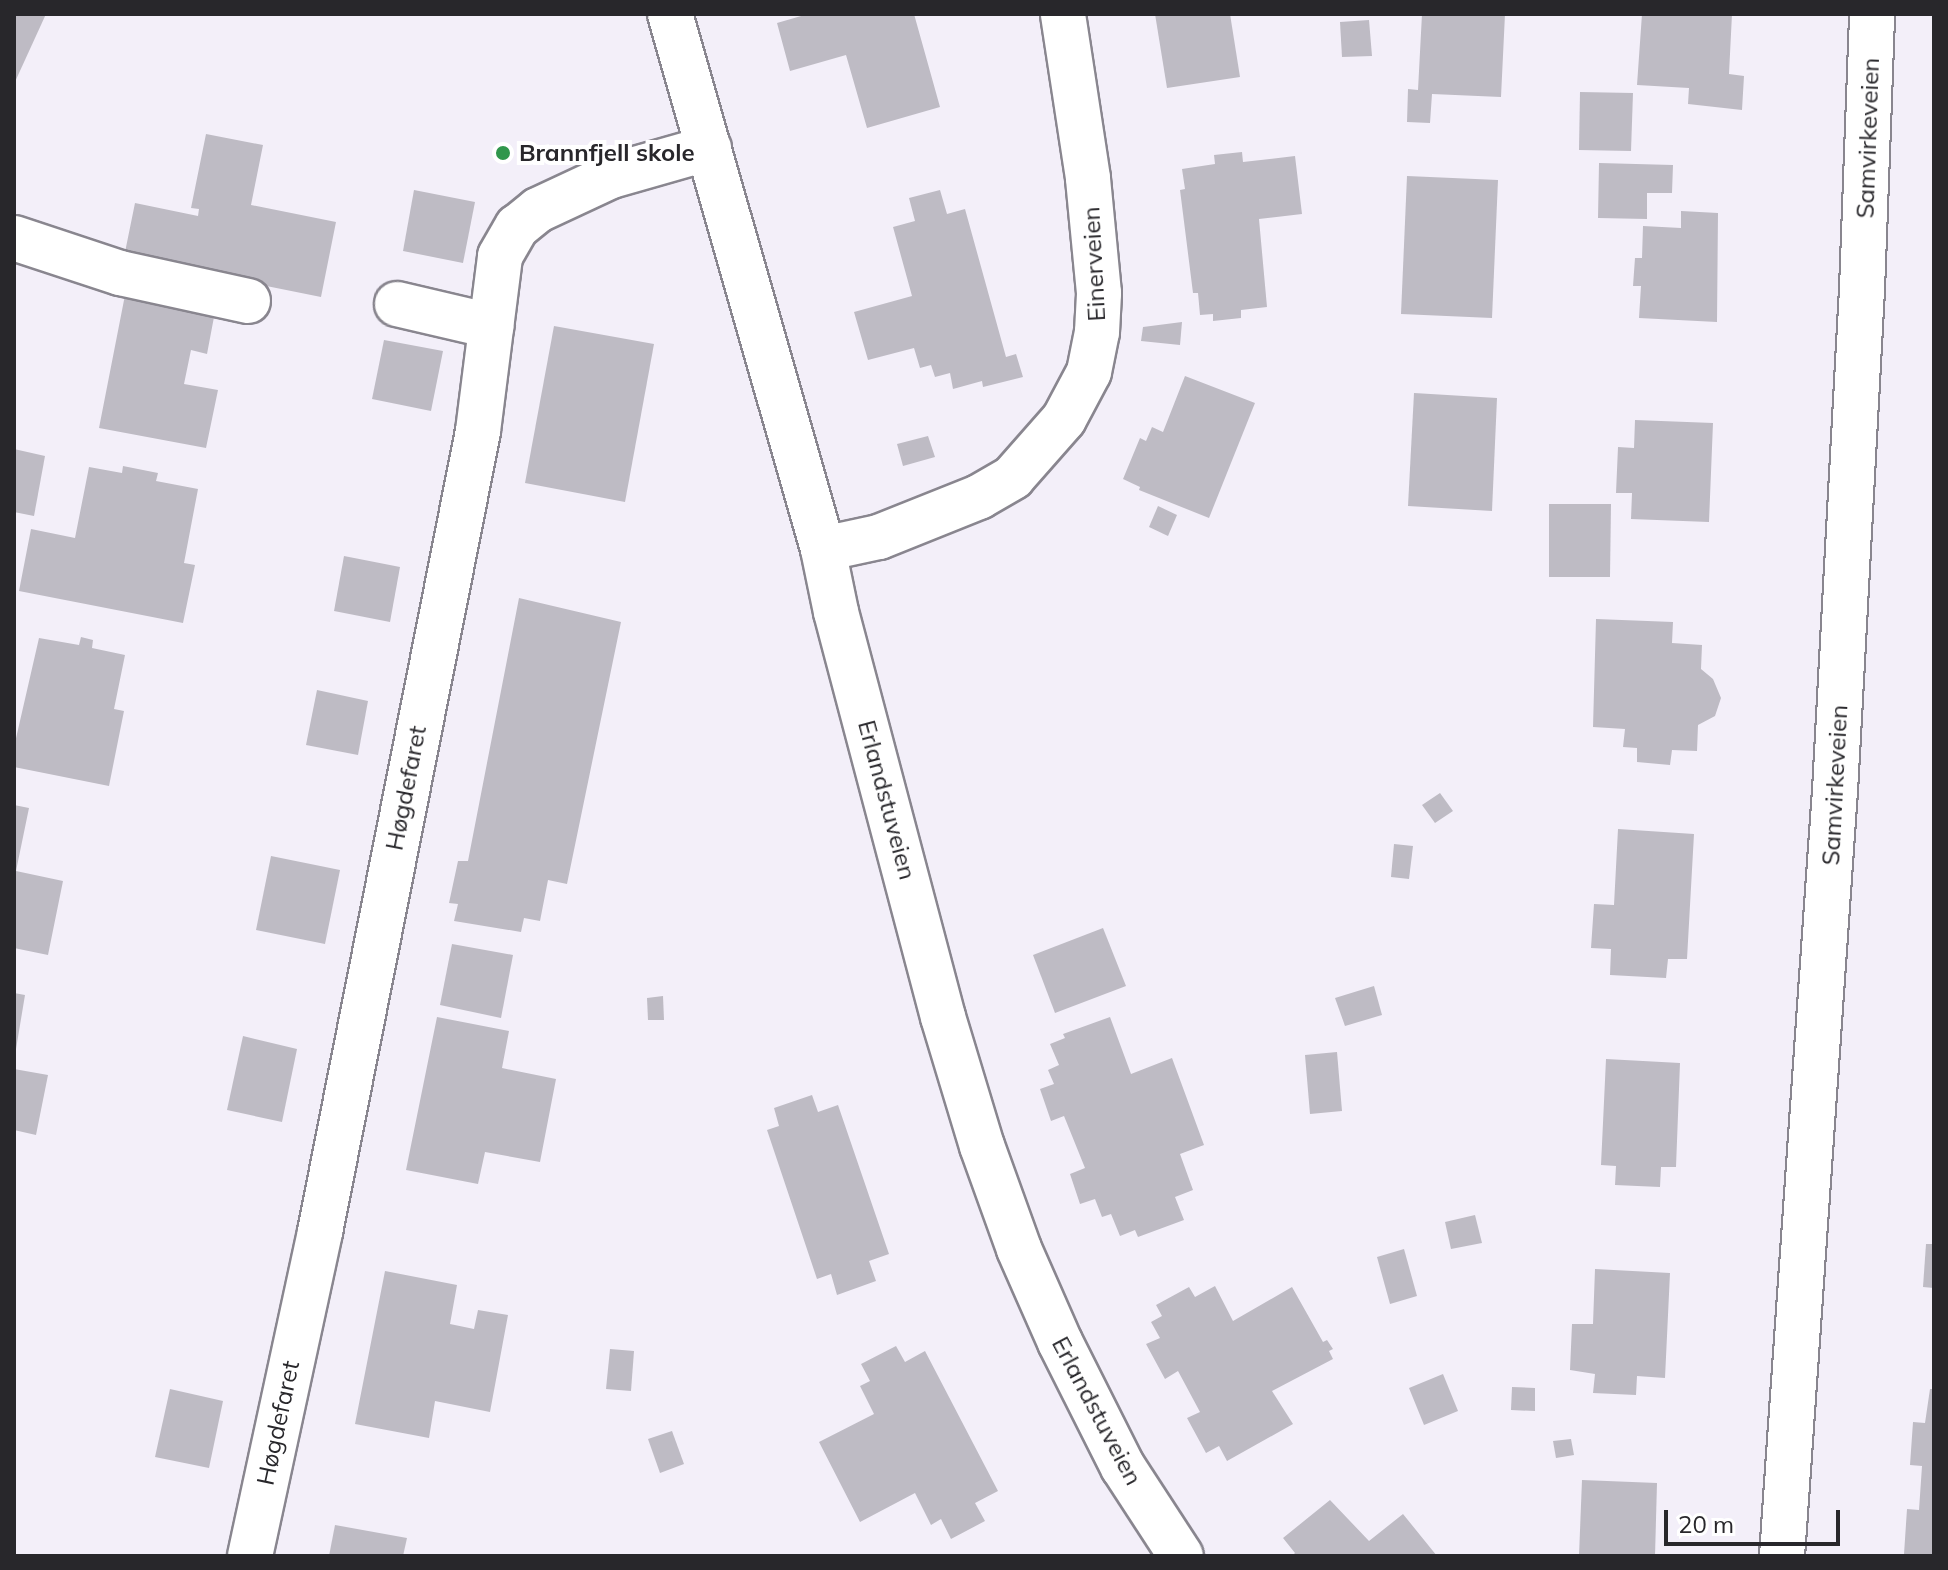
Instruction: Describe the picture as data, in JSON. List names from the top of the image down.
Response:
{
  "streets": {
    "street": [
      "Samvirkeveien",
      "Einerveien",
      "Høgdefaret",
      "Erlandstuveien"
    ]
  },
  "crossings": [
    ["Einerveien", "Erlandstuveien"],
    ["Høgdefaret", "Erlandstuveien"]
  ],
  "places": ["Brannfjell skole"],
  "scale_bar": "20 m"
}
